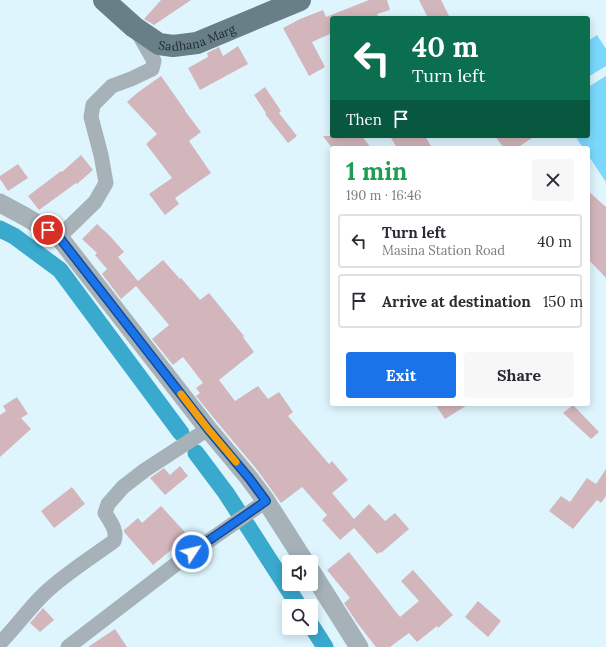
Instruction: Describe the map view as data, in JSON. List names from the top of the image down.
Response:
{
  "streets": {
    "main road": ["Sadhana Marg"]
  },
  "page": {
    "turn": ["40 m", "Turn left"],
    "then": "Then",
    "heading": ["1 min", "190 m · 16:46"],
    "list": [
      {
        "name": "Turn left",
        "note": "Masina Station Road",
        "value": "40 m"
      },
      {
        "name": "Arrive at destination",
        "value": "150 m"
      }
    ],
    "buttons": ["Exit", "Share"]
  }
}
